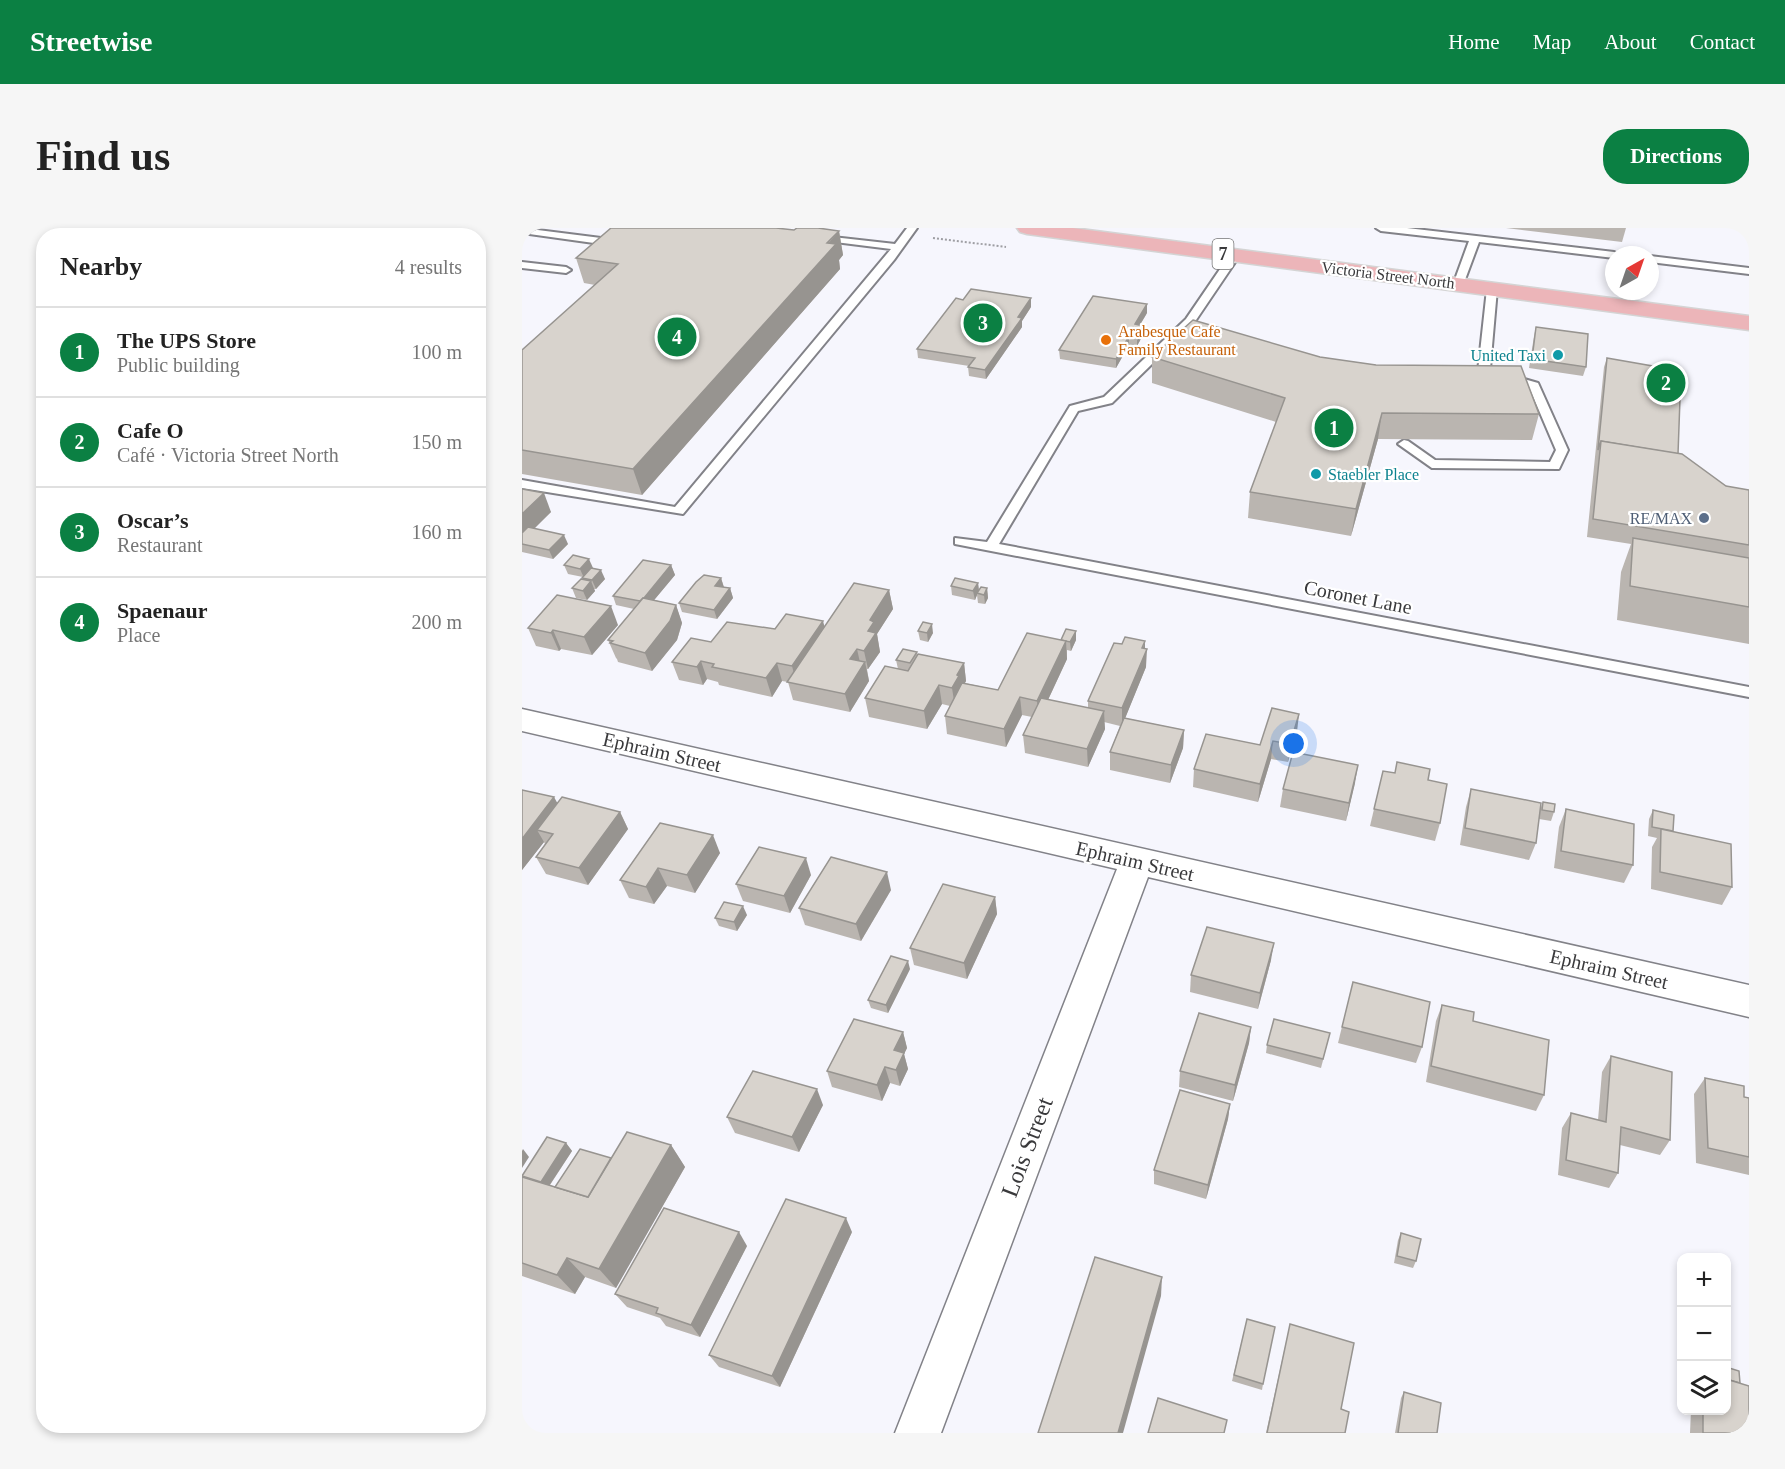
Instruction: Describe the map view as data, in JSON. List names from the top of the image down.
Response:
{
  "streets": {
    "main road": ["7", "Victoria Street North"],
    "street": ["Ephraim Street", "Lois Street"],
    "lane": ["Coronet Lane"]
  },
  "crossings": [
    ["Ephraim Street", "Lois Street"]
  ],
  "places": [
    "Arabesque Cafe Family Restaurant",
    "United Taxi",
    "Staebler Place",
    "RE/MAX"
  ],
  "north": "top right",
  "page": {
    "header": "Streetwise",
    "nav": [
      "Home",
      "Map",
      "About",
      "Contact"
    ],
    "buttons": "Directions",
    "title": "Find us",
    "heading": ["Nearby", "4 results"],
    "pins": [
      "3",
      "4",
      "2",
      "1"
    ],
    "list": [
      {
        "mark": "1",
        "name": "The UPS Store",
        "note": "Public building",
        "value": "100 m"
      },
      {
        "mark": "2",
        "name": "Cafe O",
        "note": "Café · Victoria Street North",
        "value": "150 m"
      },
      {
        "mark": "3",
        "name": "Oscar’s",
        "note": "Restaurant",
        "value": "160 m"
      },
      {
        "mark": "4",
        "name": "Spaenaur",
        "note": "Place",
        "value": "200 m"
      }
    ],
    "map_buttons": ["+", "−"]
  }
}
